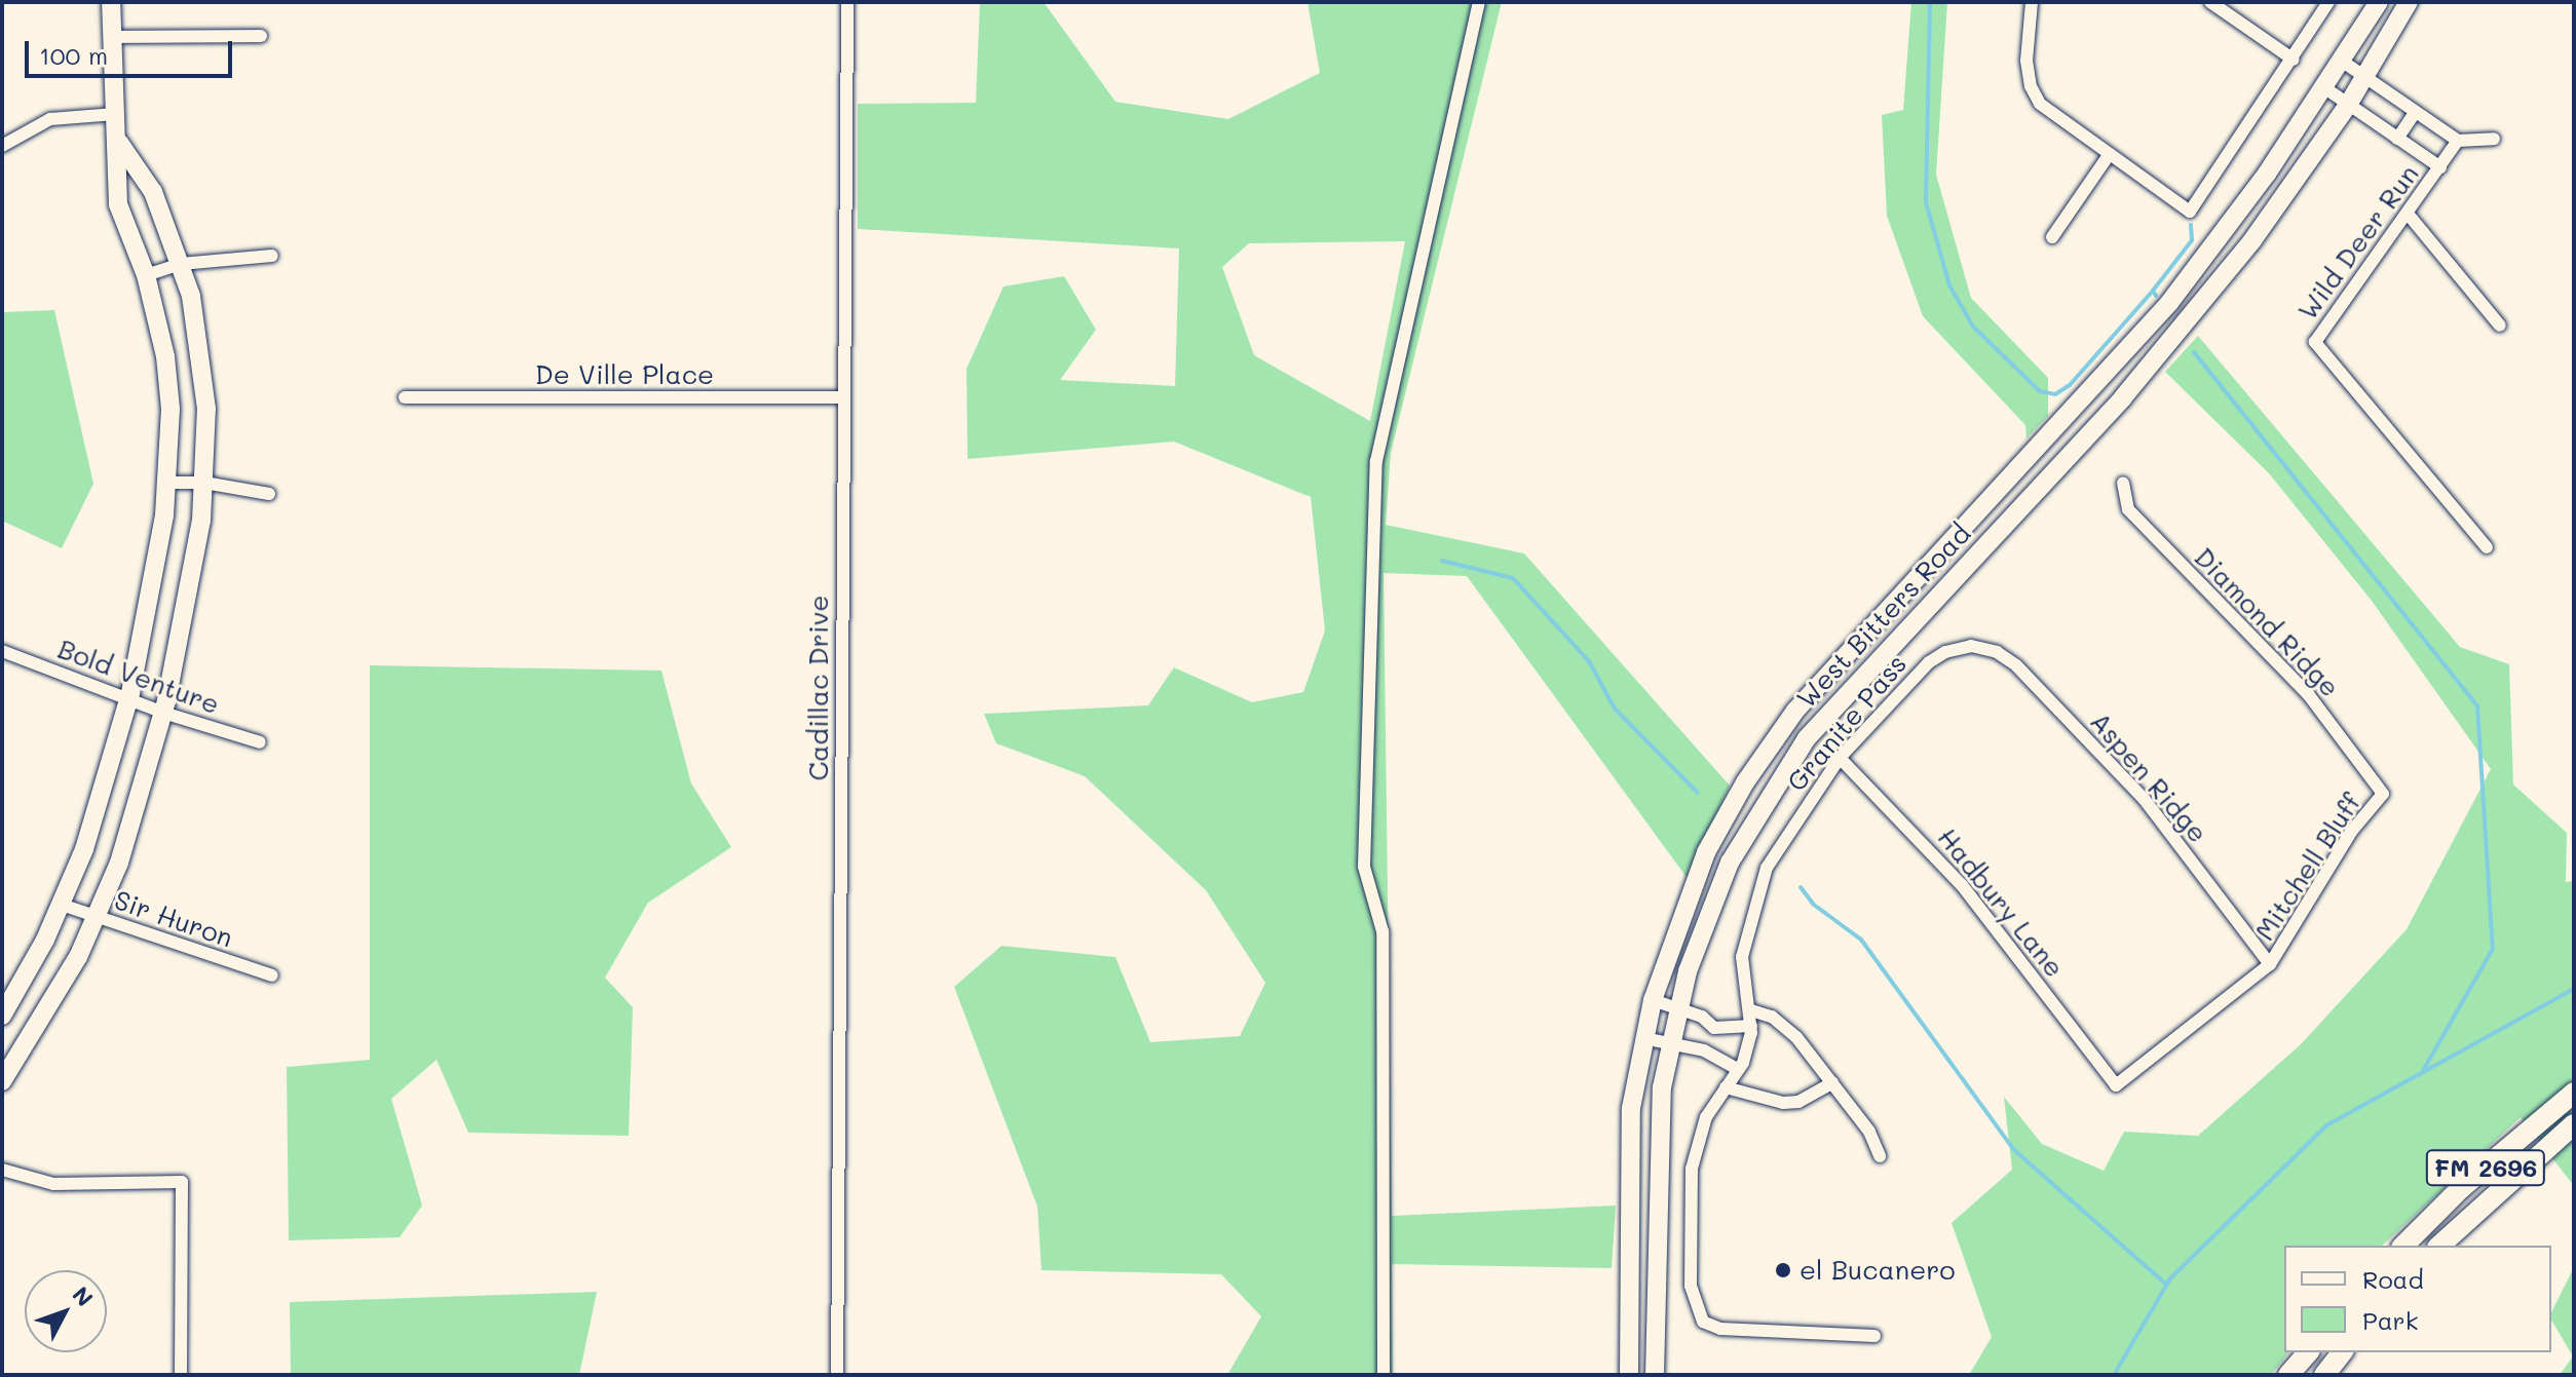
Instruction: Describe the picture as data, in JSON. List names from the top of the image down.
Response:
{
  "streets": {
    "main road": ["West Bitters Road", "FM 2696"],
    "street": [
      "Wild Deer Run",
      "De Ville Place",
      "Diamond Ridge",
      "Bold Venture",
      "Cadillac Drive",
      "Granite Pass",
      "Aspen Ridge",
      "Mitchell Bluff",
      "Hadbury Lane",
      "Sir Huron"
    ]
  },
  "crossings": [
    ["De Ville Place", "Cadillac Drive"],
    ["Diamond Ridge", "Mitchell Bluff"],
    ["Granite Pass", "Aspen Ridge"],
    ["Granite Pass", "Hadbury Lane"],
    ["Aspen Ridge", "Mitchell Bluff"],
    ["Mitchell Bluff", "Hadbury Lane"]
  ],
  "places": ["el Bucanero"],
  "legend": ["Road", "Park"],
  "scale_bar": "100 m",
  "north": "top right"
}
